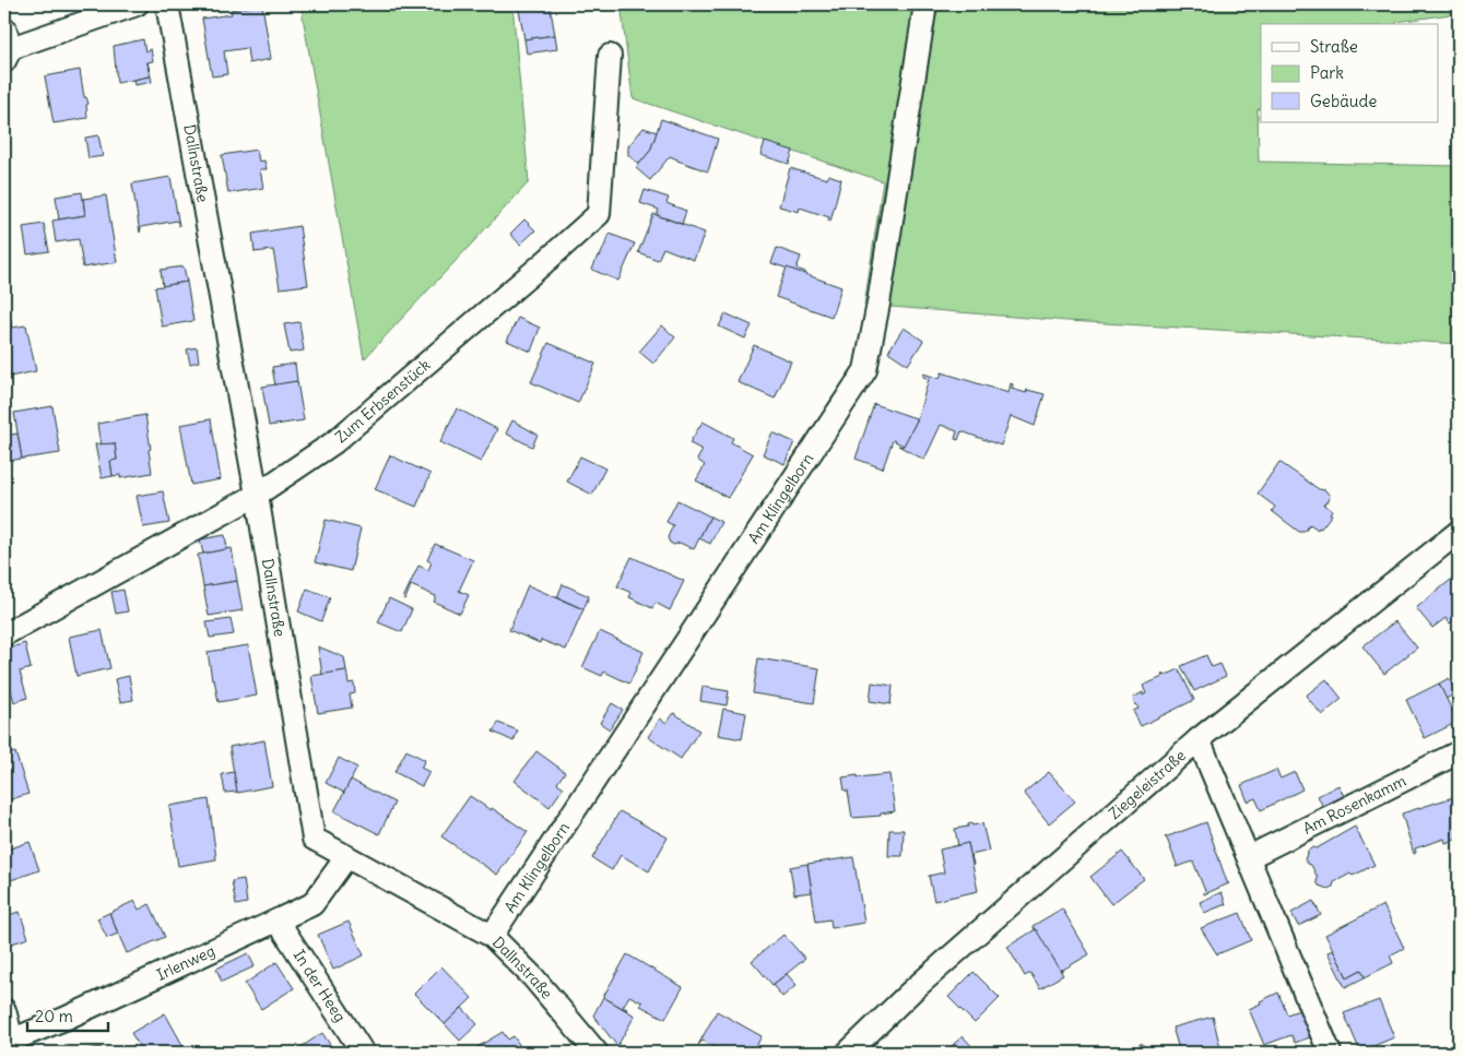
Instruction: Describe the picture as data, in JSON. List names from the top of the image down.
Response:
{
  "streets": {
    "street": [
      "Dallnstraße",
      "Zum Erbsenstück",
      "Am Klingelborn",
      "Ziegeleistraße",
      "Am Rosenkamm",
      "Irlenweg",
      "In der Heeg"
    ]
  },
  "crossings": [
    ["Dallnstraße", "Zum Erbsenstück"],
    ["Dallnstraße", "Am Klingelborn"],
    ["Dallnstraße", "Irlenweg"],
    ["Irlenweg", "In der Heeg"]
  ],
  "legend": ["Straße", "Park", "Gebäude"],
  "scale_bar": "20 m"
}
